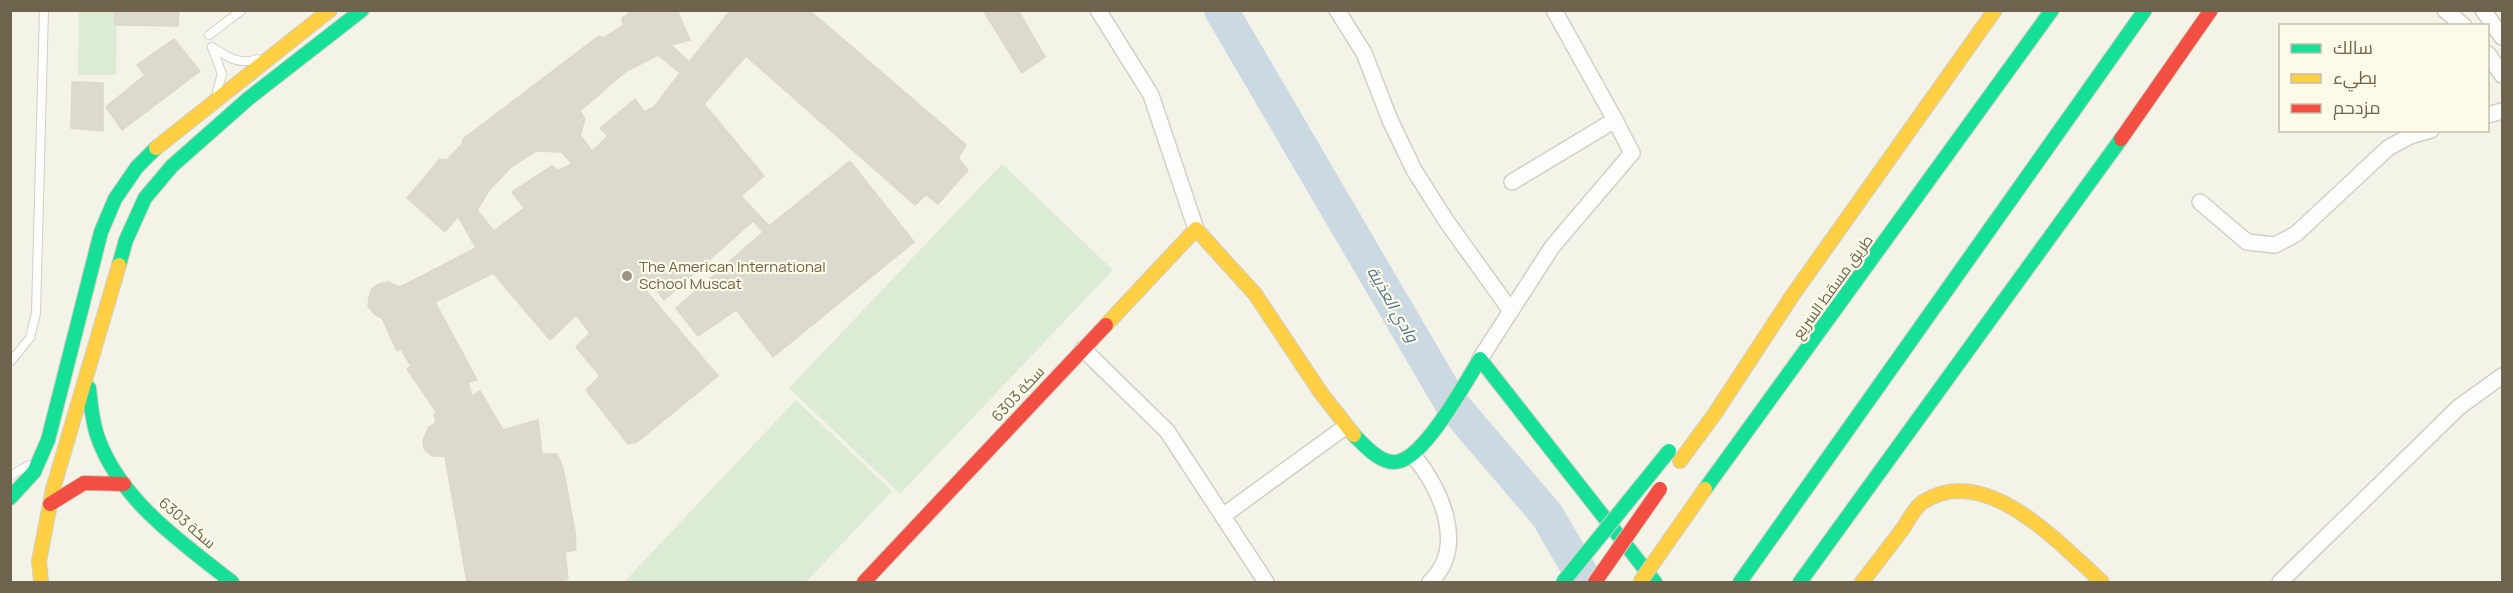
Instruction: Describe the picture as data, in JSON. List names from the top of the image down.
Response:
{
  "streets": {
    "main road": ["طريق مسقط السريع", "سكة 6303"]
  },
  "water": ["وادي العذيبة"],
  "places": ["The American International School Muscat"],
  "legend": ["سالك", "بطيء", "مزدحم"]
}
